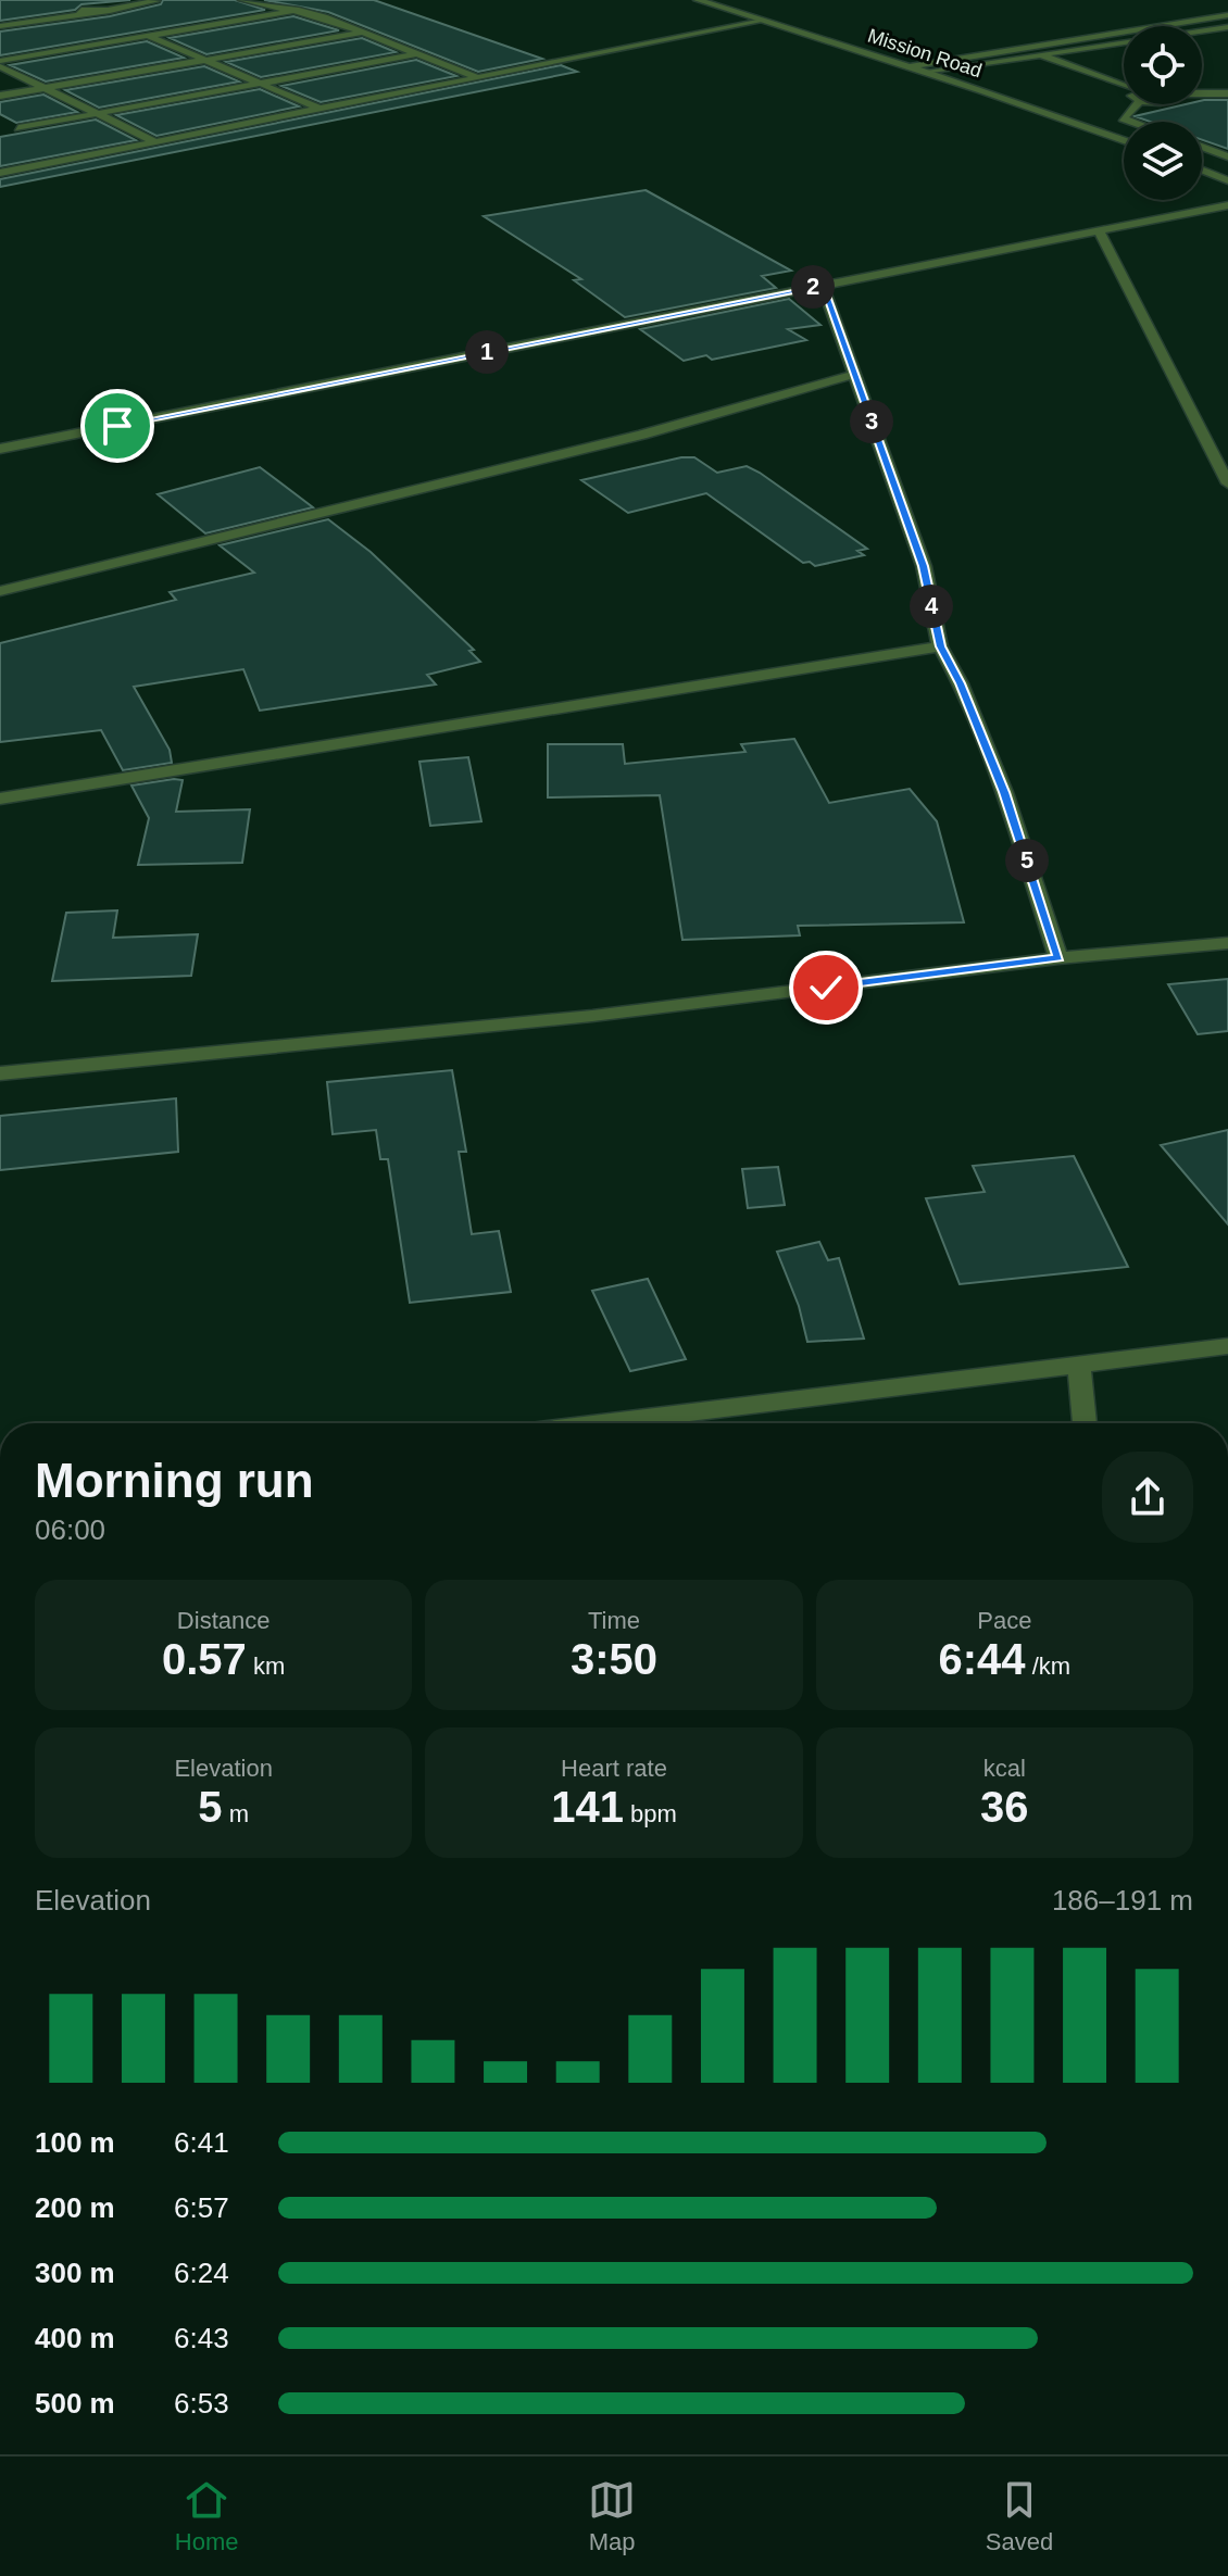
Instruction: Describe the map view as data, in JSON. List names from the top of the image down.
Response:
{
  "streets": {
    "street": ["Mission Road"]
  },
  "page": {
    "pins": [
      "2",
      "1",
      "3",
      "4",
      "5"
    ],
    "heading": ["Morning run", "06:00"],
    "stats": [
      ["Distance", "0.57 km"],
      ["Time", "3:50"],
      ["Pace", "6:44 /km"],
      ["Elevation", "5 m"],
      ["Heart rate", "141 bpm"],
      ["kcal", "36"]
    ],
    "chart": ["Elevation", "186–191 m"],
    "list": [
      {
        "name": "100 m",
        "note": "6:41"
      },
      {
        "name": "200 m",
        "note": "6:57"
      },
      {
        "name": "300 m",
        "note": "6:24"
      },
      {
        "name": "400 m",
        "note": "6:43"
      },
      {
        "name": "500 m",
        "note": "6:53"
      }
    ],
    "tabs": ["Home", "Map", "Saved"]
  }
}
